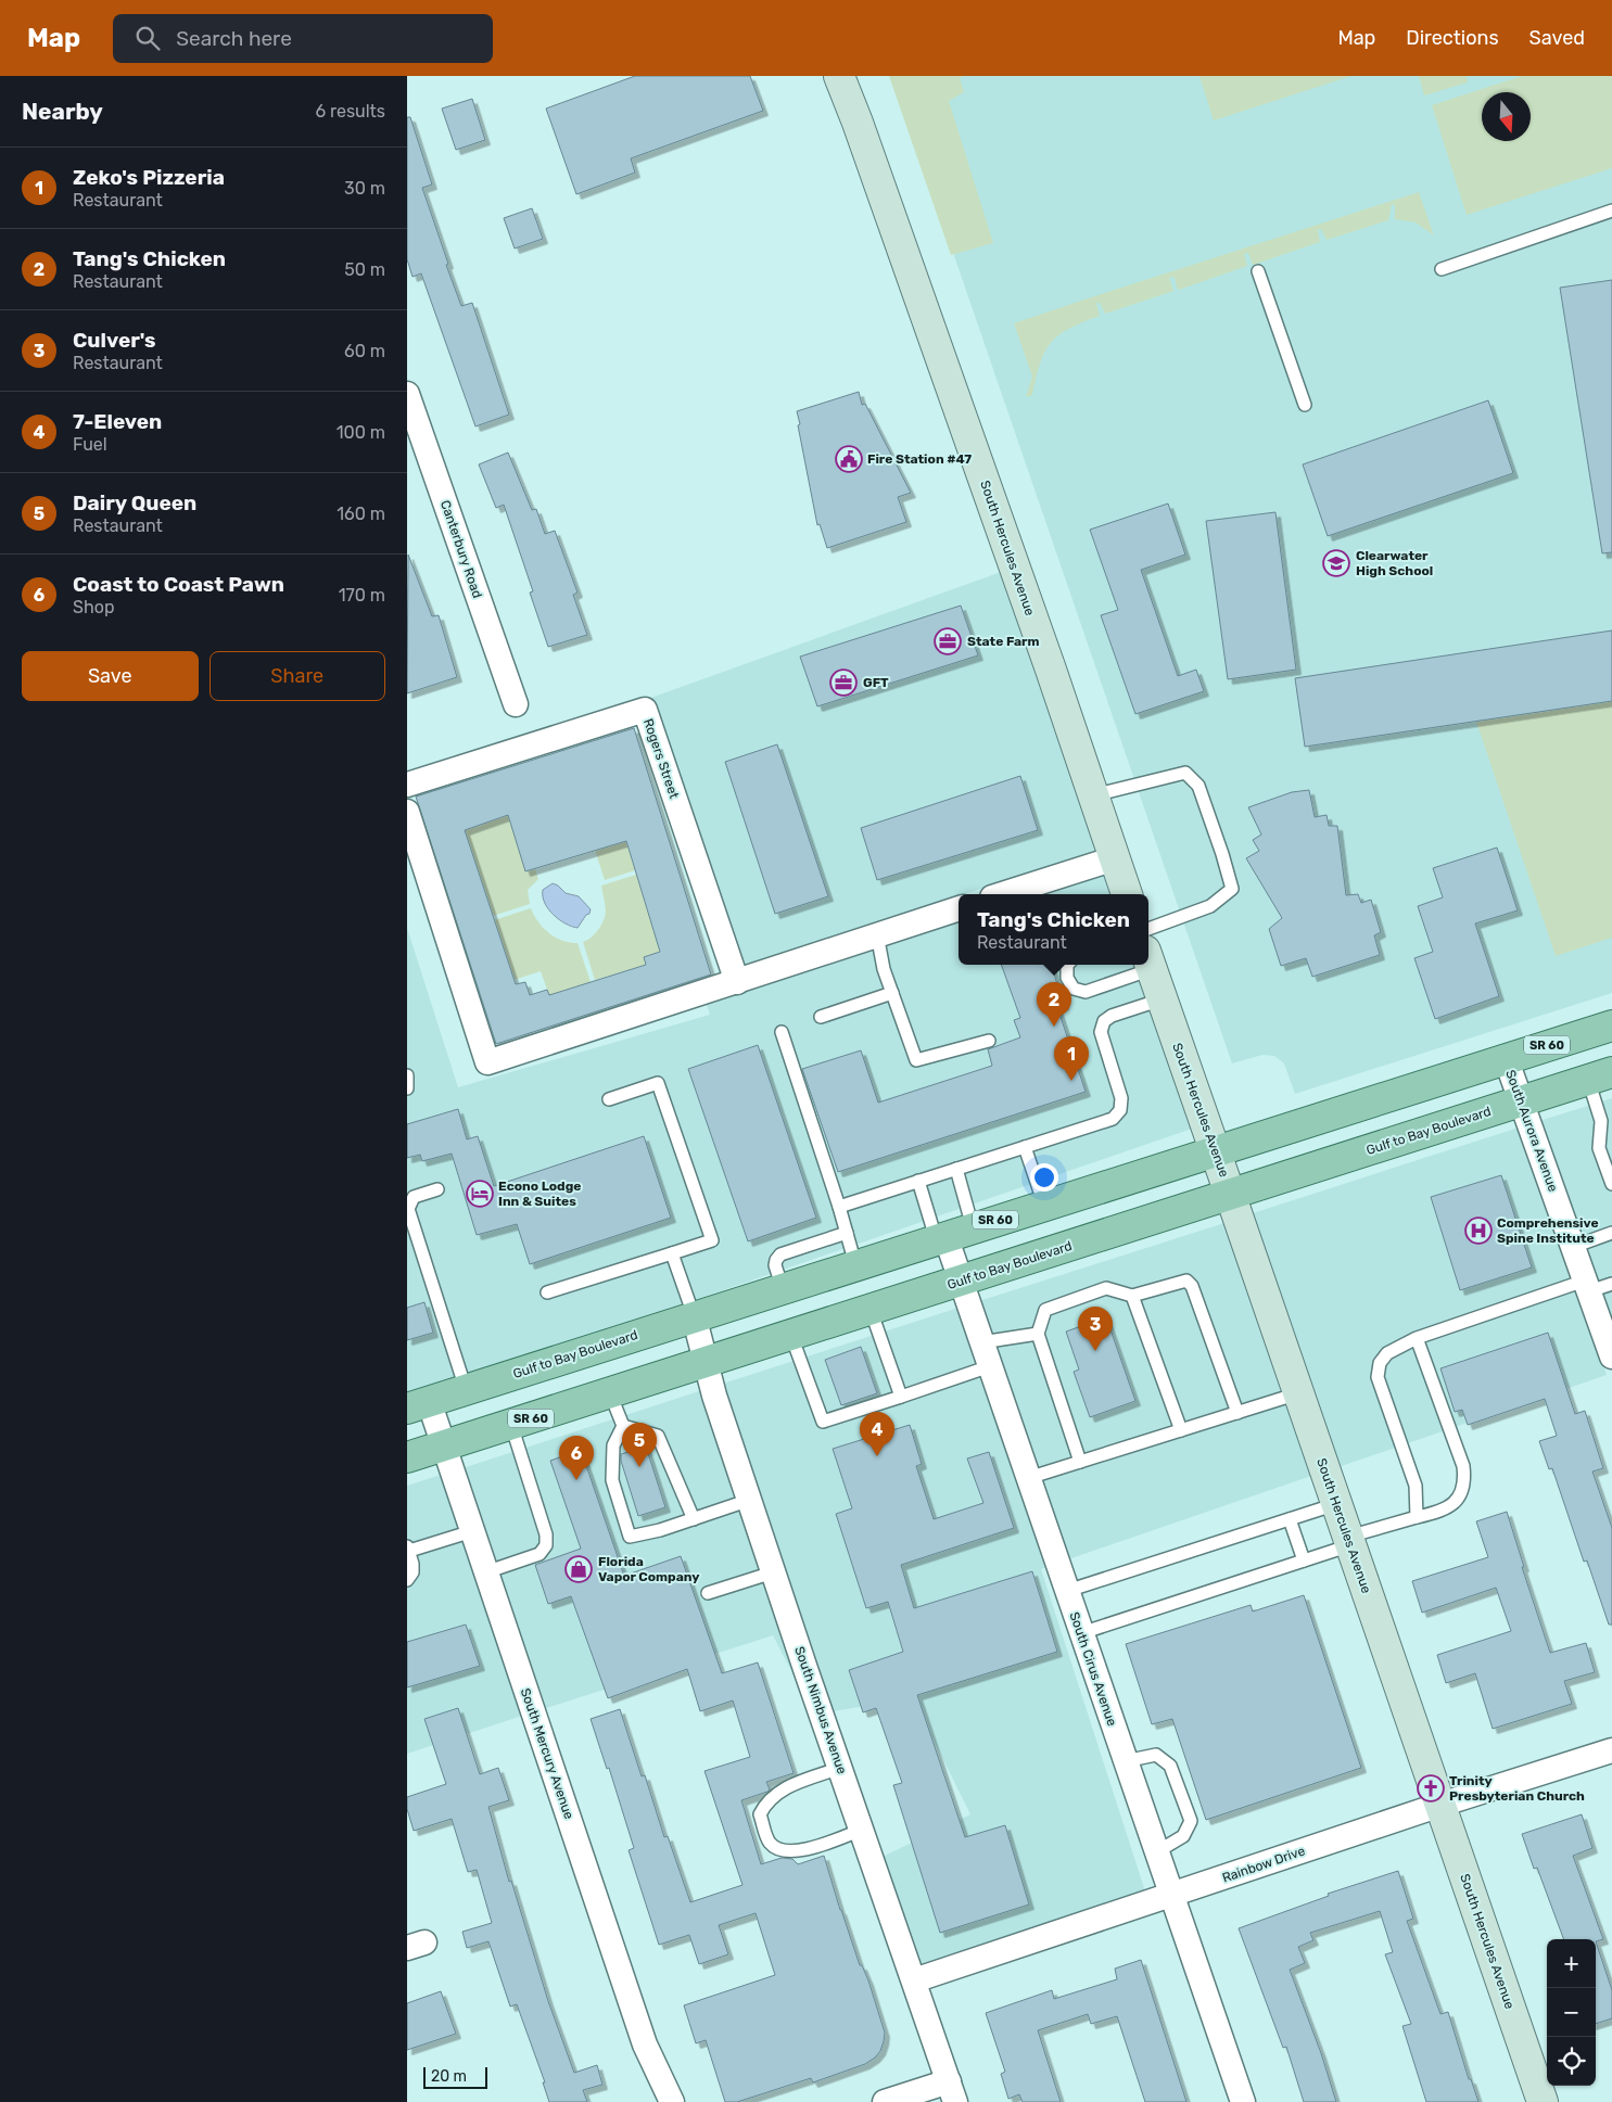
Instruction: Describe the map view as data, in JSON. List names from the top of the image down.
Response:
{
  "streets": {
    "main road": ["SR 60", "Gulf to Bay Boulevard"],
    "street": [
      "South Hercules Avenue",
      "Canterbury Road",
      "Rogers Street",
      "South Aurora Avenue",
      "South Cirus Avenue",
      "South Nimbus Avenue",
      "South Mercury Avenue",
      "Rainbow Drive"
    ]
  },
  "crossings": [
    ["South Hercules Avenue", "Gulf to Bay Boulevard"],
    ["South Hercules Avenue", "Rainbow Drive"],
    ["Gulf to Bay Boulevard", "South Aurora Avenue"],
    ["Gulf to Bay Boulevard", "South Cirus Avenue"],
    ["Gulf to Bay Boulevard", "South Nimbus Avenue"],
    ["Gulf to Bay Boulevard", "South Mercury Avenue"],
    ["South Cirus Avenue", "Rainbow Drive"],
    ["South Nimbus Avenue", "Rainbow Drive"]
  ],
  "places": {
    "public building": ["Fire Station #47"],
    "school or university": ["Clearwater High School"],
    "office": ["State Farm", "GFT"],
    "hotel": ["Econo Lodge Inn & Suites"],
    "hospital": ["Comprehensive Spine Institute"],
    "shop": ["Florida Vapor Company"],
    "church": ["Trinity Presbyterian Church"]
  },
  "scale_bar": "20 m",
  "north": "bottom",
  "page": {
    "header": "Map",
    "search": "Search here",
    "nav": ["Map", "Directions", "Saved"],
    "heading": ["Nearby", "6 results"],
    "list": [
      {
        "mark": "1",
        "name": "Zeko's Pizzeria",
        "note": "Restaurant",
        "value": "30 m"
      },
      {
        "mark": "2",
        "name": "Tang's Chicken",
        "note": "Restaurant",
        "value": "50 m"
      },
      {
        "mark": "3",
        "name": "Culver's",
        "note": "Restaurant",
        "value": "60 m"
      },
      {
        "mark": "4",
        "name": "7-Eleven",
        "note": "Fuel",
        "value": "100 m"
      },
      {
        "mark": "5",
        "name": "Dairy Queen",
        "note": "Restaurant",
        "value": "160 m"
      },
      {
        "mark": "6",
        "name": "Coast to Coast Pawn",
        "note": "Shop",
        "value": "170 m"
      }
    ],
    "buttons": ["Save", "Share"],
    "popup": ["Tang's Chicken", "Restaurant"],
    "pins": [
      "2",
      "1",
      "3",
      "4",
      "5",
      "6"
    ],
    "map_buttons": ["+", "−"],
    "scale": "20 m"
  }
}
